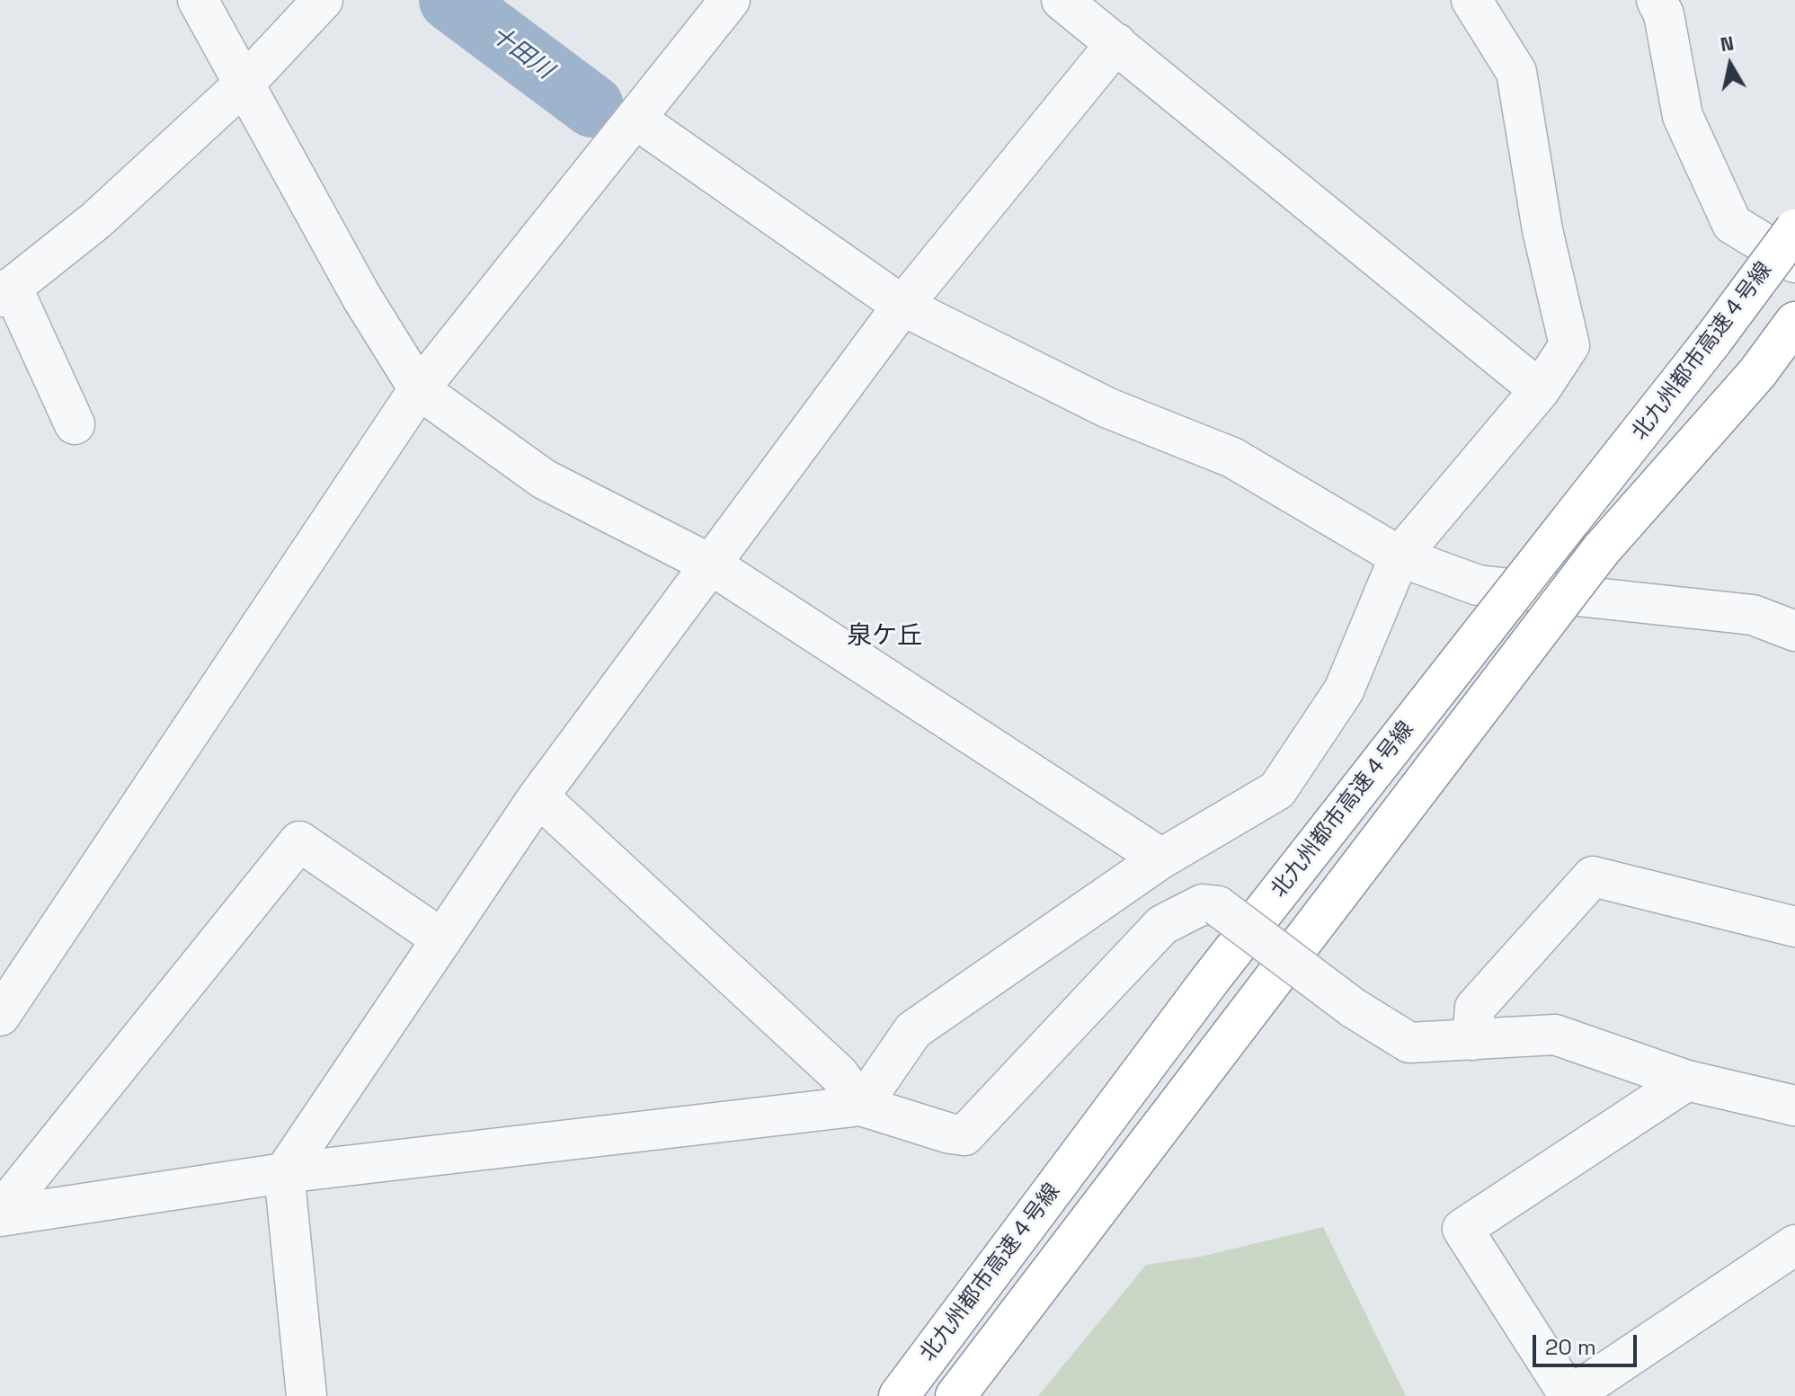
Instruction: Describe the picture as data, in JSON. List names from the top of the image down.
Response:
{
  "streets": {
    "highway": ["北九州都市高速４号線"]
  },
  "districts": ["泉ケ丘"],
  "water": ["十田川"],
  "scale_bar": "20 m",
  "north": "top"
}
